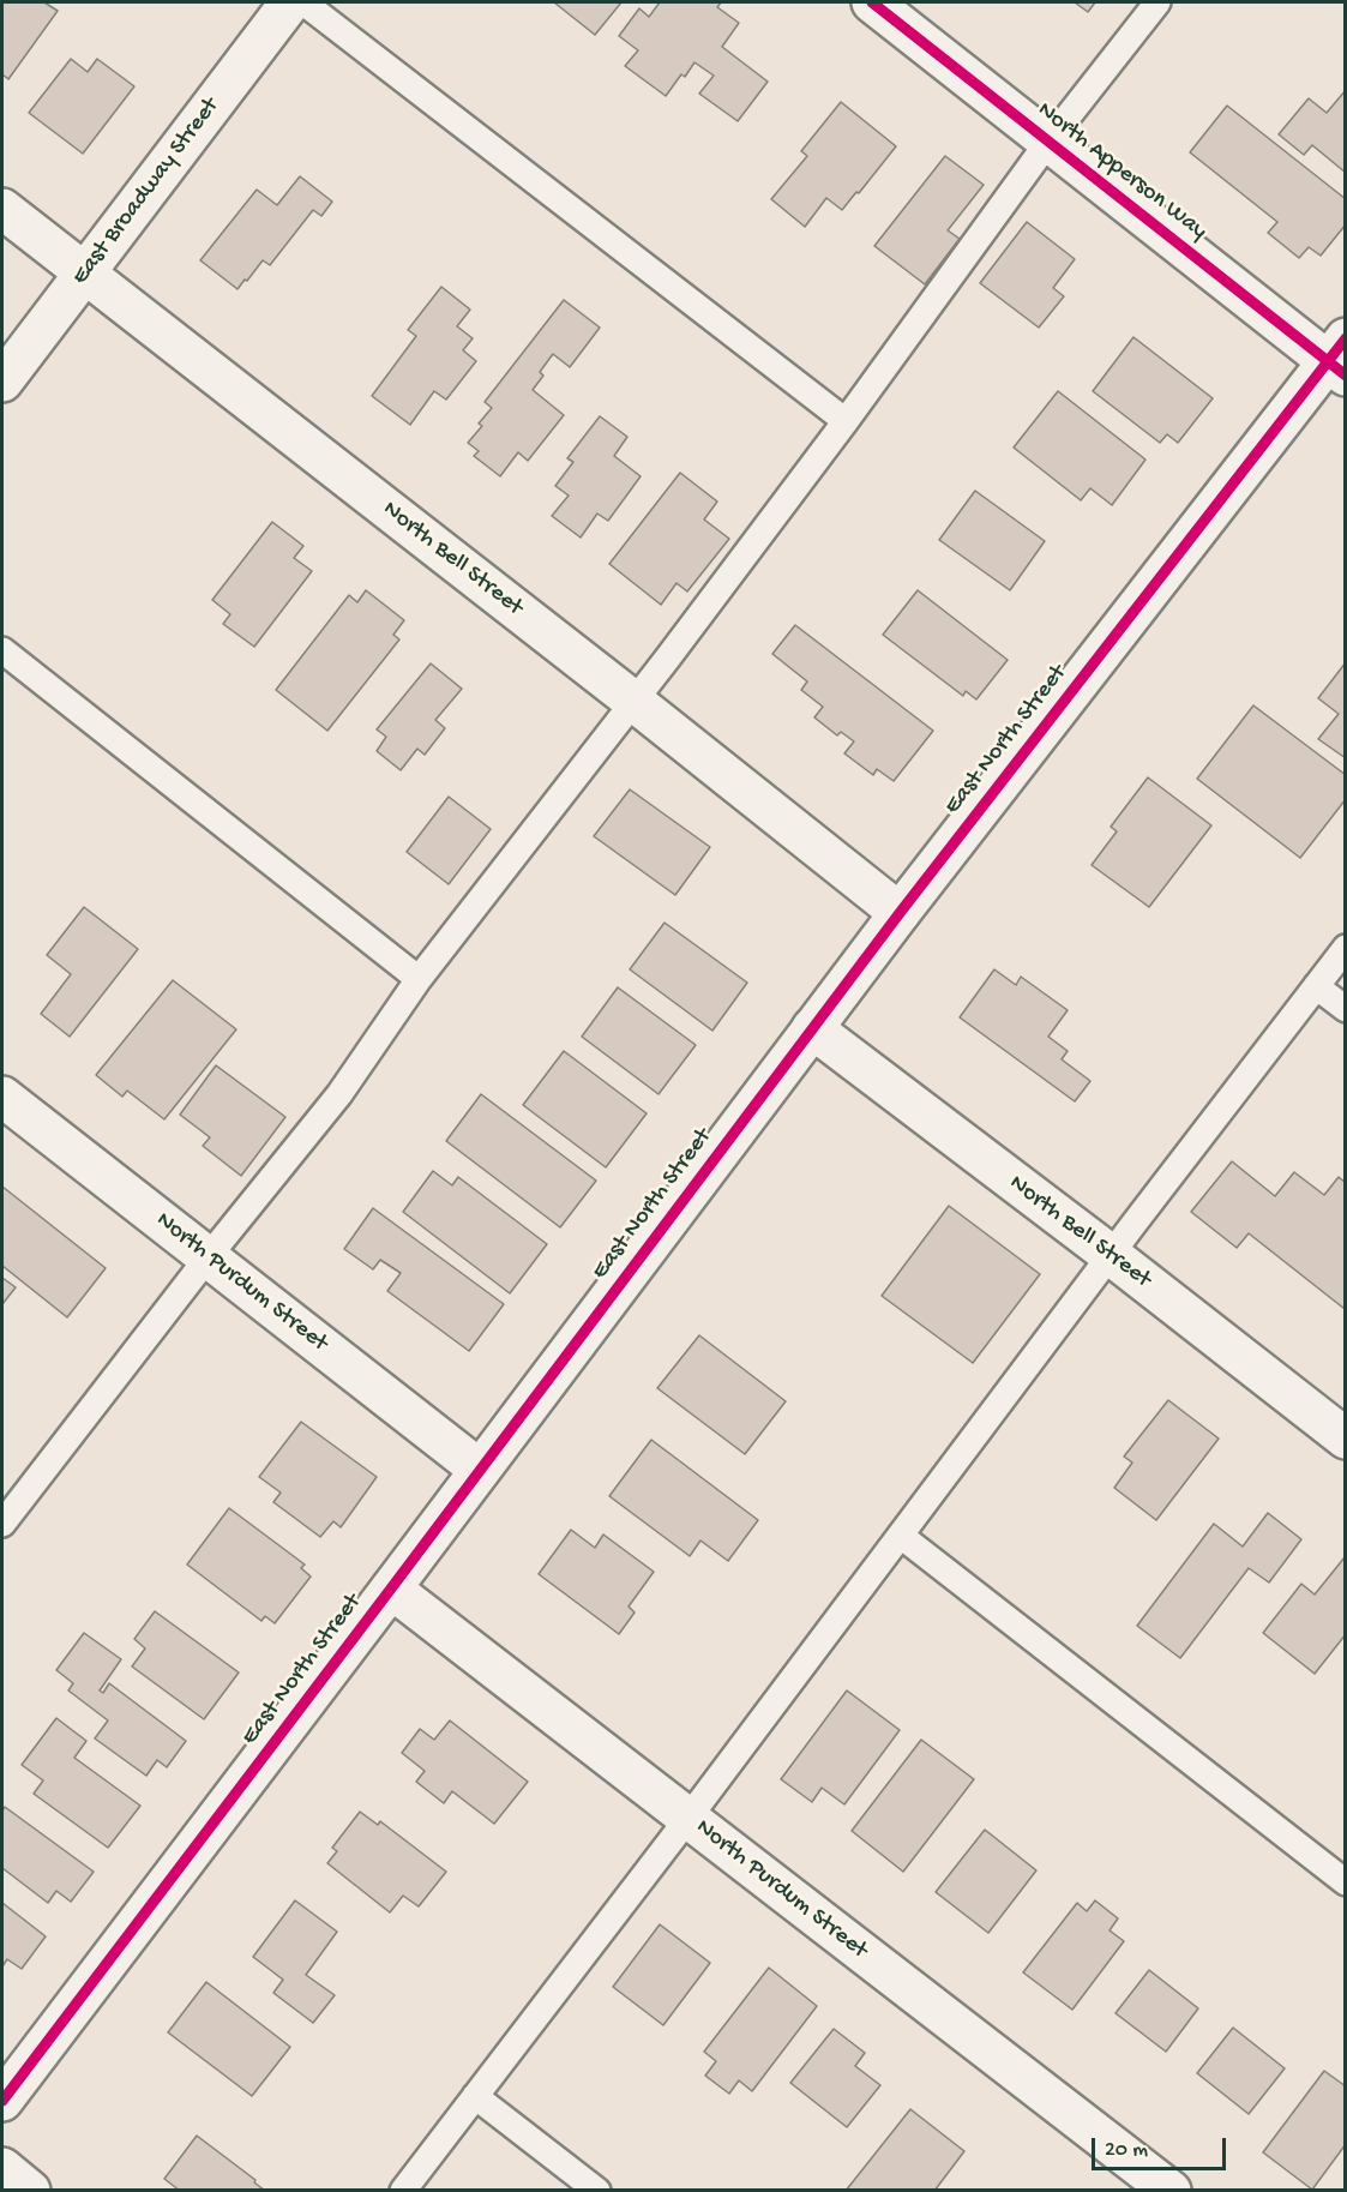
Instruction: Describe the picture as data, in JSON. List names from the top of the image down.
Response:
{
  "streets": {
    "street": [
      "North Apperson Way",
      "East Broadway Street",
      "North Bell Street",
      "East North Street",
      "North Purdum Street"
    ]
  },
  "crossings": [
    ["North Apperson Way", "East North Street"],
    ["East Broadway Street", "North Bell Street"],
    ["North Bell Street", "East North Street"],
    ["East North Street", "North Purdum Street"]
  ],
  "scale_bar": "20 m"
}
